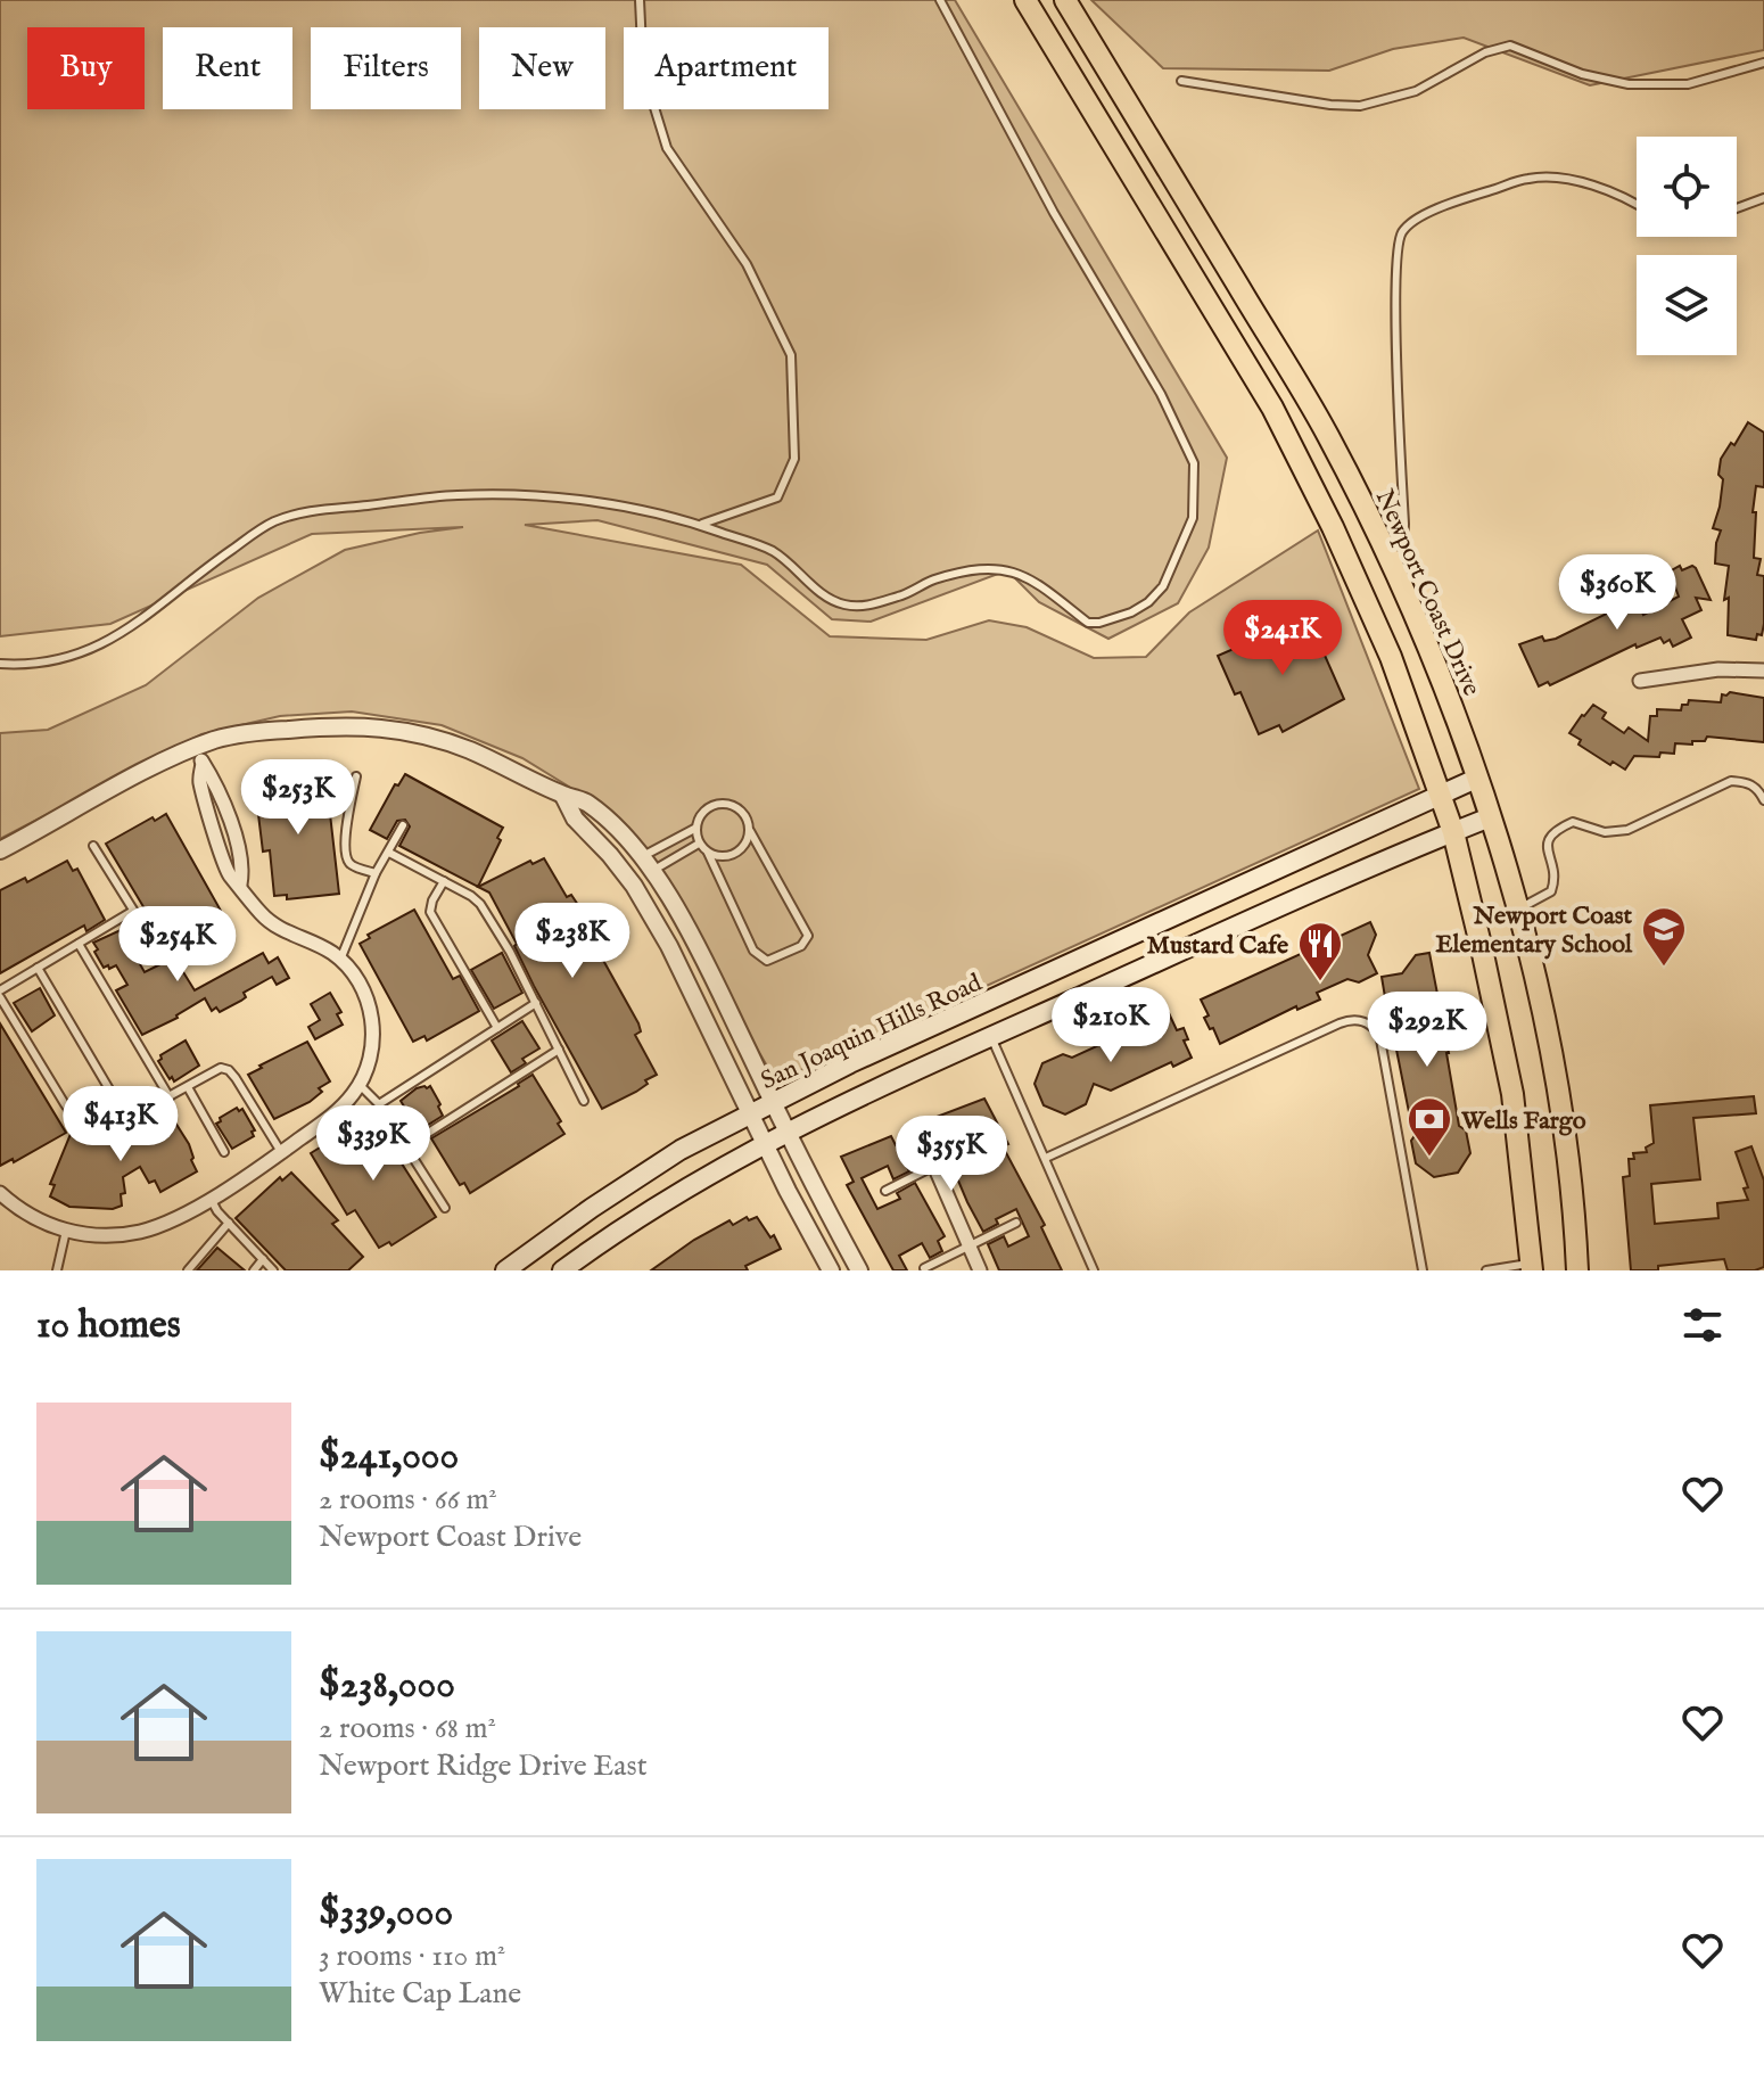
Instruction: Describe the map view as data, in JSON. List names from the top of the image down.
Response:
{
  "streets": {
    "main road": ["Newport Coast Drive", "San Joaquin Hills Road"]
  },
  "crossings": [
    ["Newport Coast Drive", "San Joaquin Hills Road"]
  ],
  "places": {
    "school or university": ["Newport Coast Elementary School"],
    "restaurant": ["Mustard Cafe"],
    "bank": ["Wells Fargo"]
  },
  "page": {
    "chip": [
      "Buy",
      "Rent",
      "Filters",
      "New",
      "Apartment"
    ],
    "price": [
      "$360K",
      "$241K",
      "$253K",
      "$238K",
      "$254K",
      "$210K",
      "$292K",
      "$413K",
      "$339K",
      "$355K"
    ],
    "heading": "10 homes",
    "list": [
      {
        "name": "$241,000",
        "note": "2 rooms · 66 m² · Newport Coast Drive"
      },
      {
        "name": "$238,000",
        "note": "2 rooms · 68 m² · Newport Ridge Drive East"
      },
      {
        "name": "$339,000",
        "note": "3 rooms · 110 m² · White Cap Lane"
      }
    ]
  }
}
